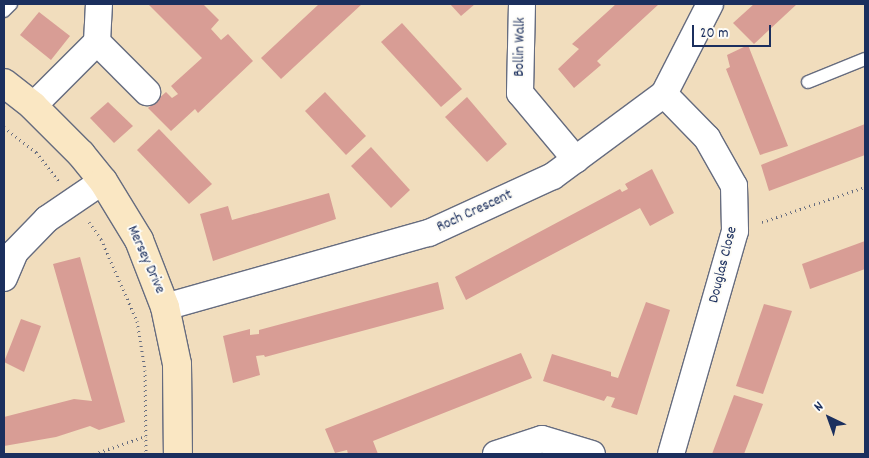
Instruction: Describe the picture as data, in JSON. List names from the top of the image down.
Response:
{
  "streets": {
    "street": [
      "Bollin Walk",
      "Roch Crescent",
      "Mersey Drive",
      "Douglas Close"
    ]
  },
  "crossings": [
    ["Bollin Walk", "Roch Crescent"],
    ["Roch Crescent", "Mersey Drive"],
    ["Roch Crescent", "Douglas Close"]
  ],
  "scale_bar": "20 m",
  "north": "top left"
}
